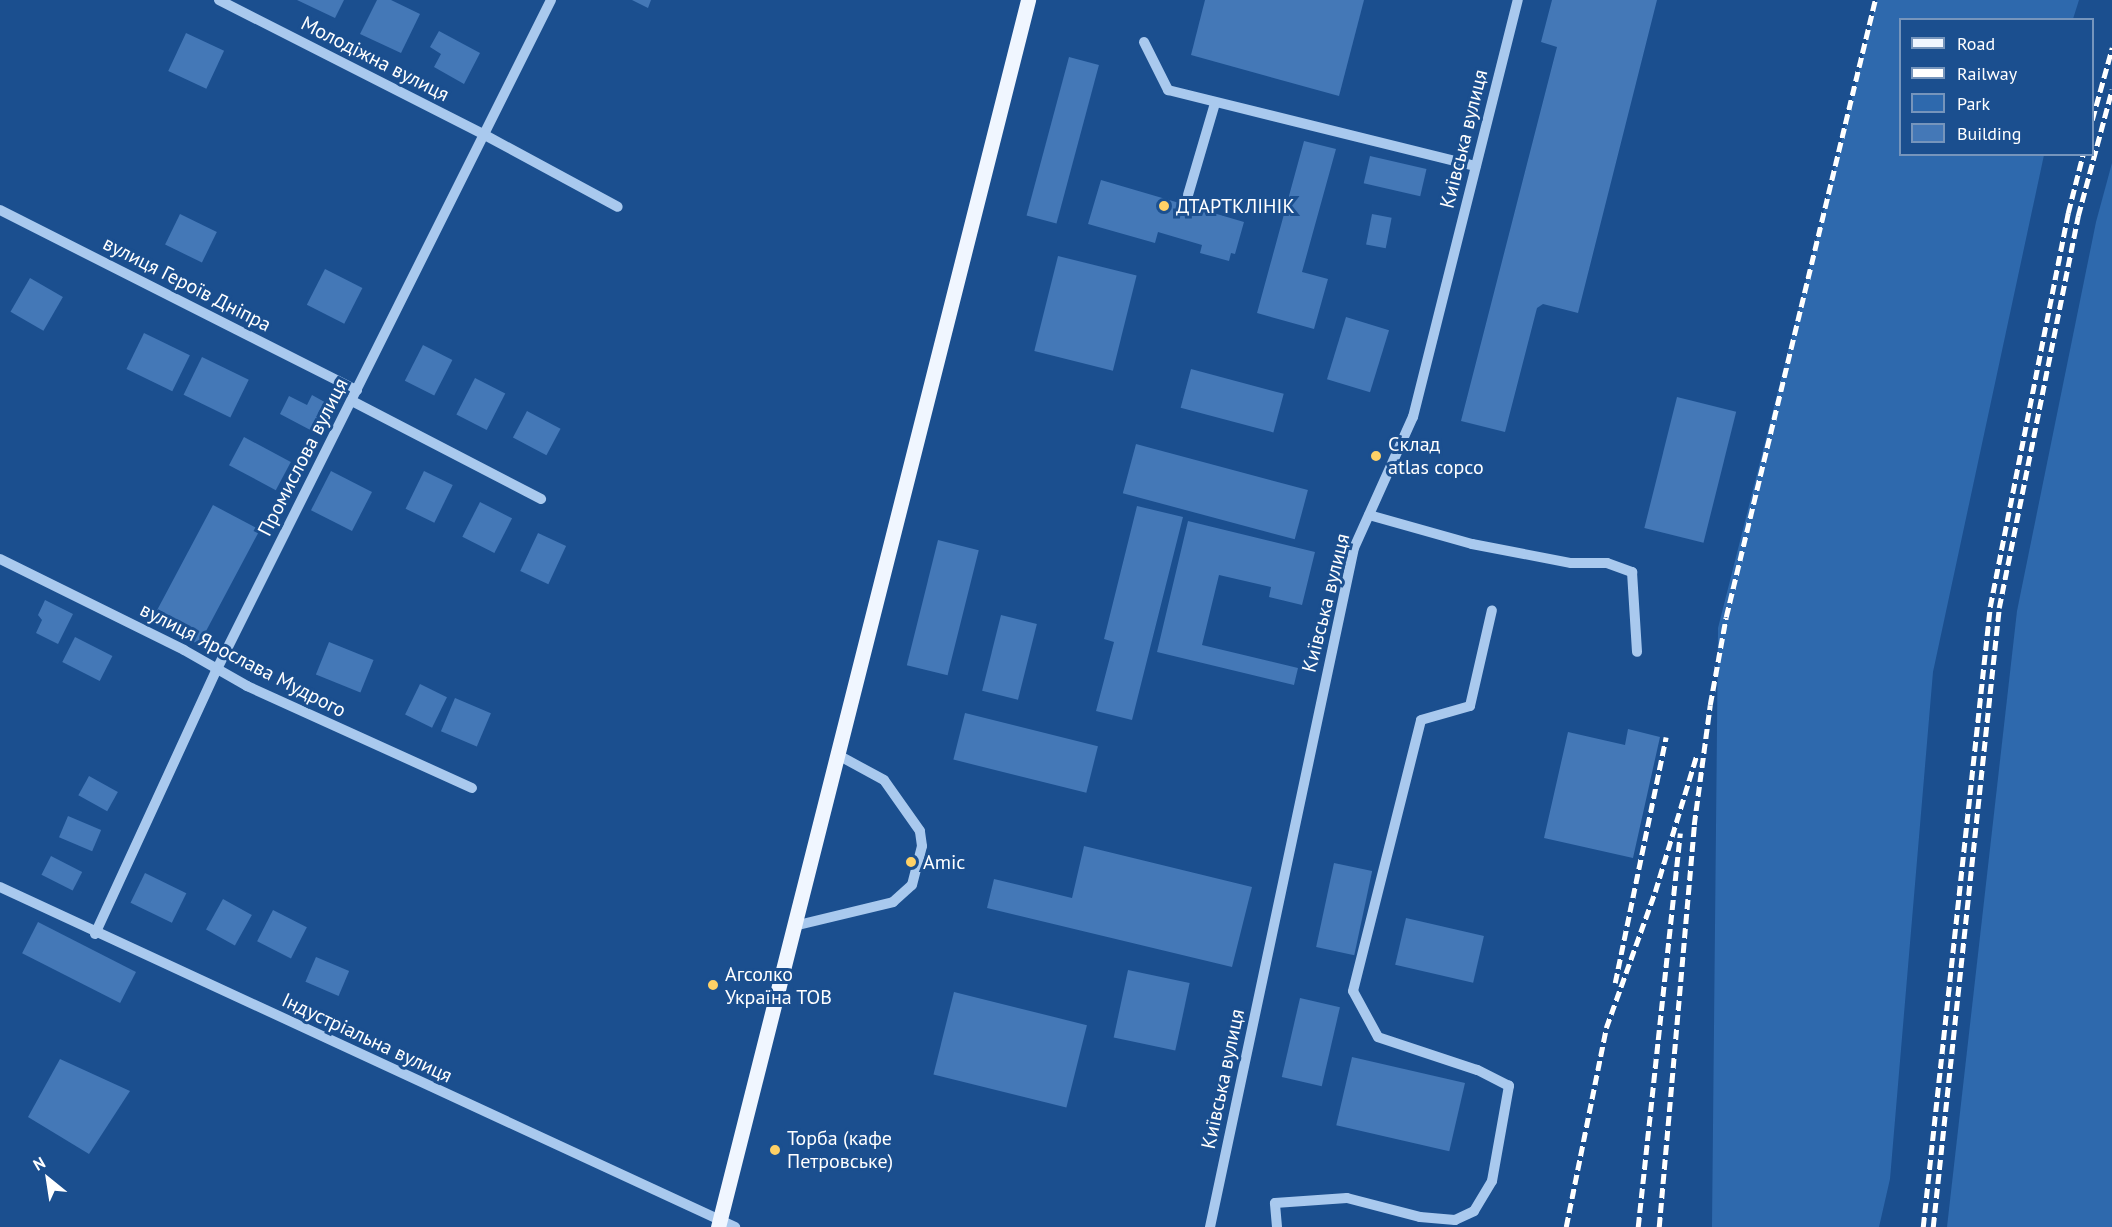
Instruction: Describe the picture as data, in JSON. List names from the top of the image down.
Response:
{
  "streets": {
    "street": [
      "Молодіжна вулиця",
      "Київська вулиця",
      "вулиця Героїв Дніпра",
      "Промислова вулиця",
      "вулиця Ярослава Мудрого",
      "Індустріальна вулиця"
    ]
  },
  "crossings": [
    ["Молодіжна вулиця", "Промислова вулиця"],
    ["вулиця Героїв Дніпра", "Промислова вулиця"],
    ["Промислова вулиця", "вулиця Ярослава Мудрого"],
    ["Промислова вулиця", "Індустріальна вулиця"]
  ],
  "places": [
    "ДТАРТКЛІНІК",
    "Склад atlas copco",
    "Amic",
    "Агсолко Україна ТОВ",
    "Торба (кафе Петровське)"
  ],
  "legend": [
    "Road",
    "Railway",
    "Park",
    "Building"
  ],
  "north": "top left"
}
